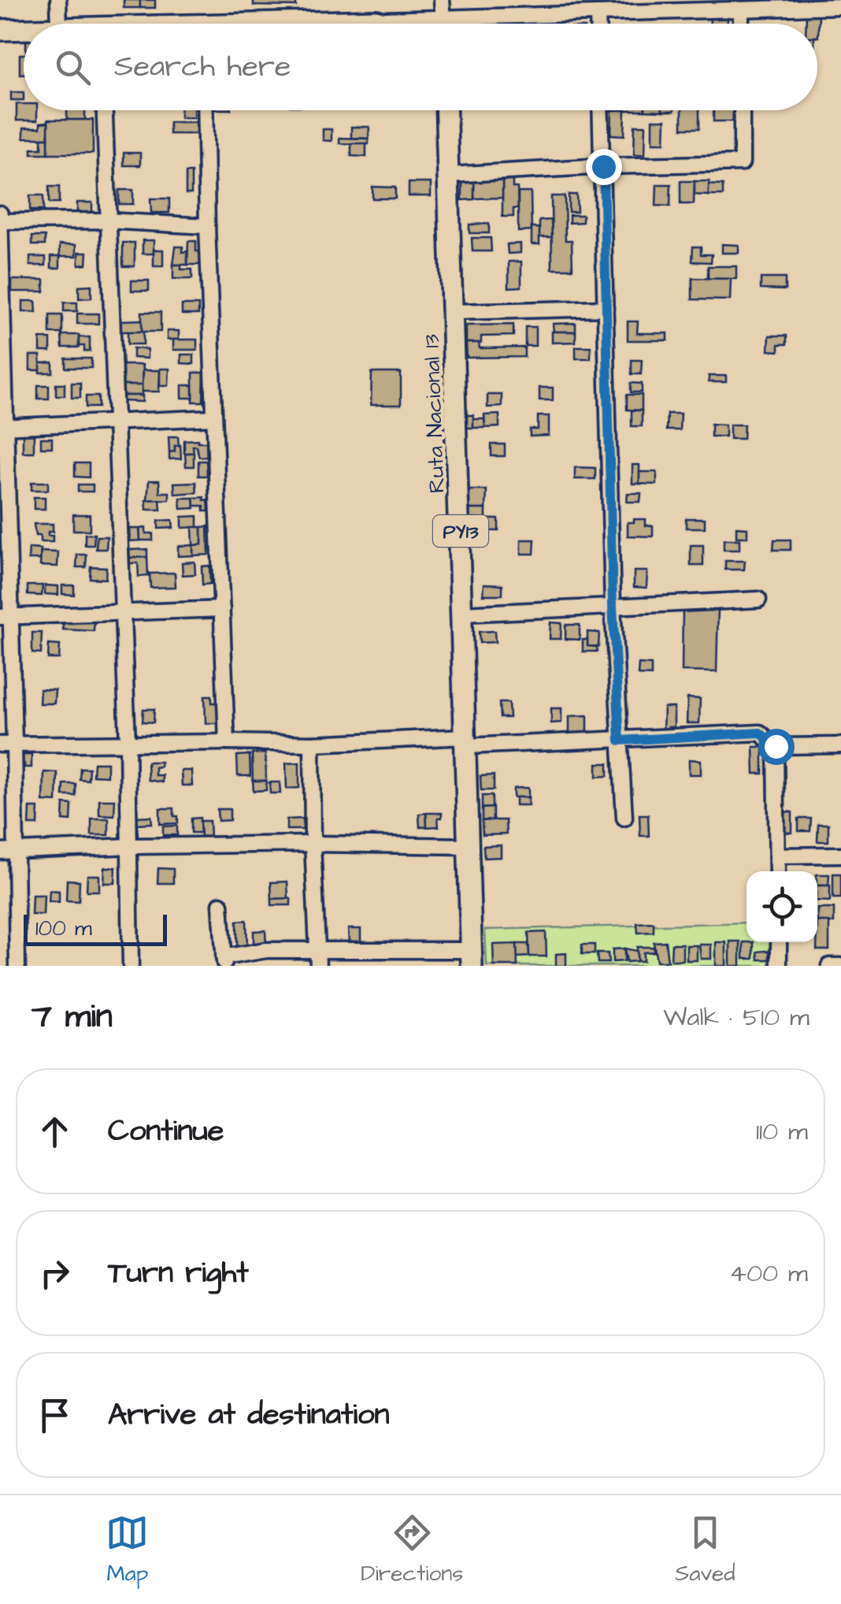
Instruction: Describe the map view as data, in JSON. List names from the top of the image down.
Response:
{
  "streets": {
    "highway": ["Ruta Nacional 13", "PY13"]
  },
  "scale_bar": "100 m",
  "page": {
    "search": "Search here",
    "scale": "100 m",
    "heading": ["7 min", "Walk · 510 m"],
    "list": [
      ["Continue", "110 m"],
      ["Turn right", "400 m"],
      "Arrive at destination"
    ],
    "nav": ["Map", "Directions", "Saved"]
  }
}
